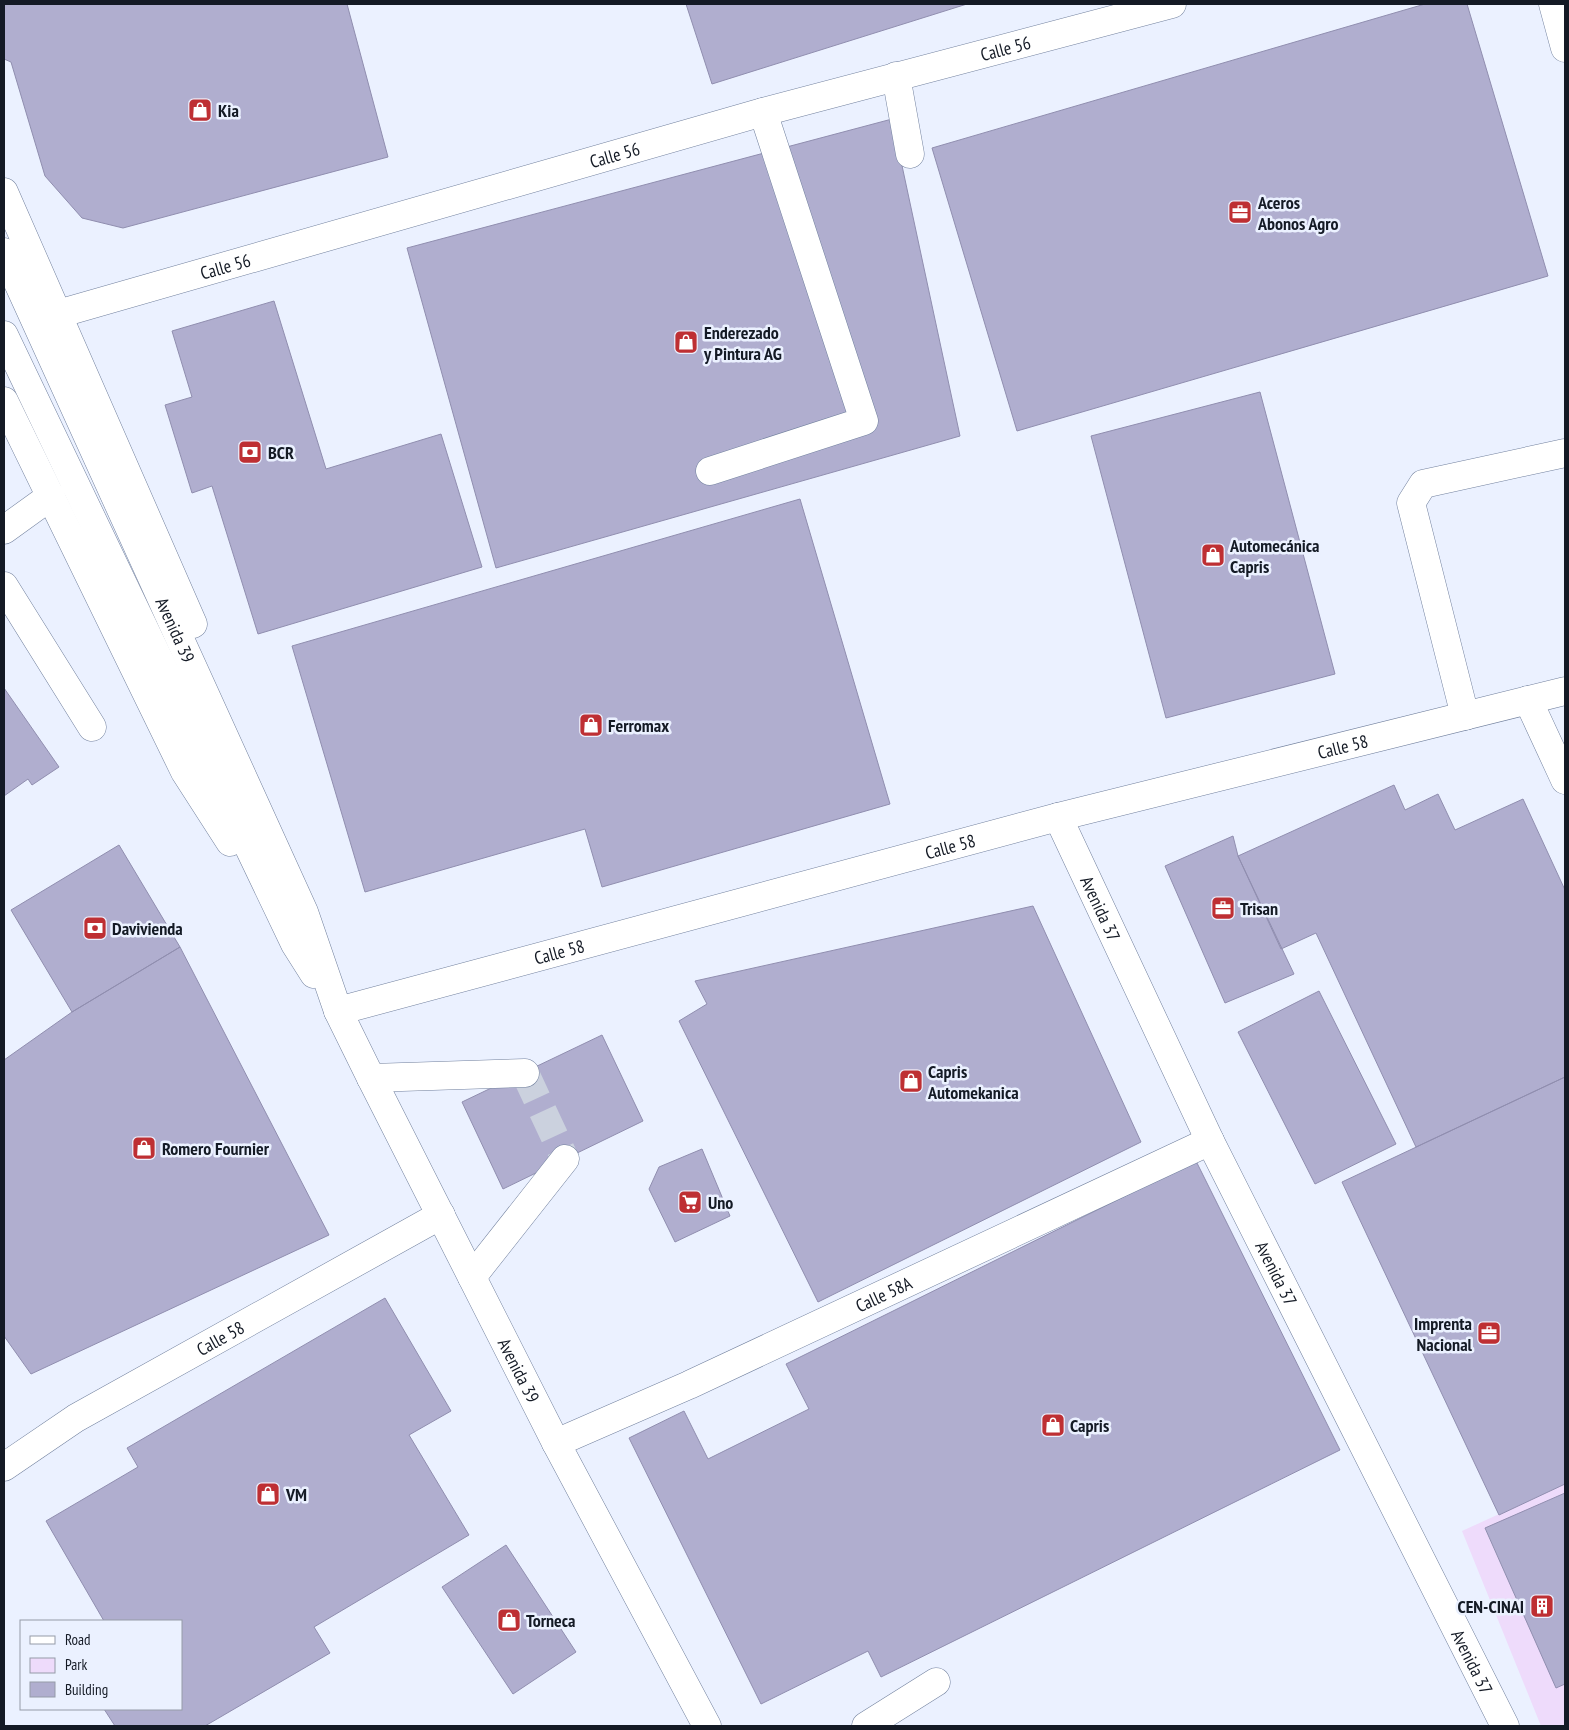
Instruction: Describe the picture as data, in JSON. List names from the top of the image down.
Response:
{
  "streets": {
    "street": [
      "Calle 56",
      "Avenida 39",
      "Calle 58",
      "Avenida 37",
      "Calle 58A"
    ]
  },
  "crossings": [
    ["Avenida 39", "Calle 58"],
    ["Avenida 39", "Calle 58A"],
    ["Calle 58", "Avenida 37"],
    ["Avenida 37", "Calle 58A"]
  ],
  "places": {
    "shop": [
      "Kia",
      "Enderezado y Pintura AG",
      "Automecánica Capris",
      "Ferromax",
      "Capris Automekanica",
      "Romero Fournier",
      "Capris",
      "VM",
      "Torneca"
    ],
    "office": ["Aceros Abonos Agro", "Trisan", "Imprenta Nacional"],
    "bank": ["BCR", "Davivienda"],
    "supermarket": ["Uno"],
    "building": ["CEN-CINAI"]
  },
  "legend": ["Road", "Park", "Building"]
}
